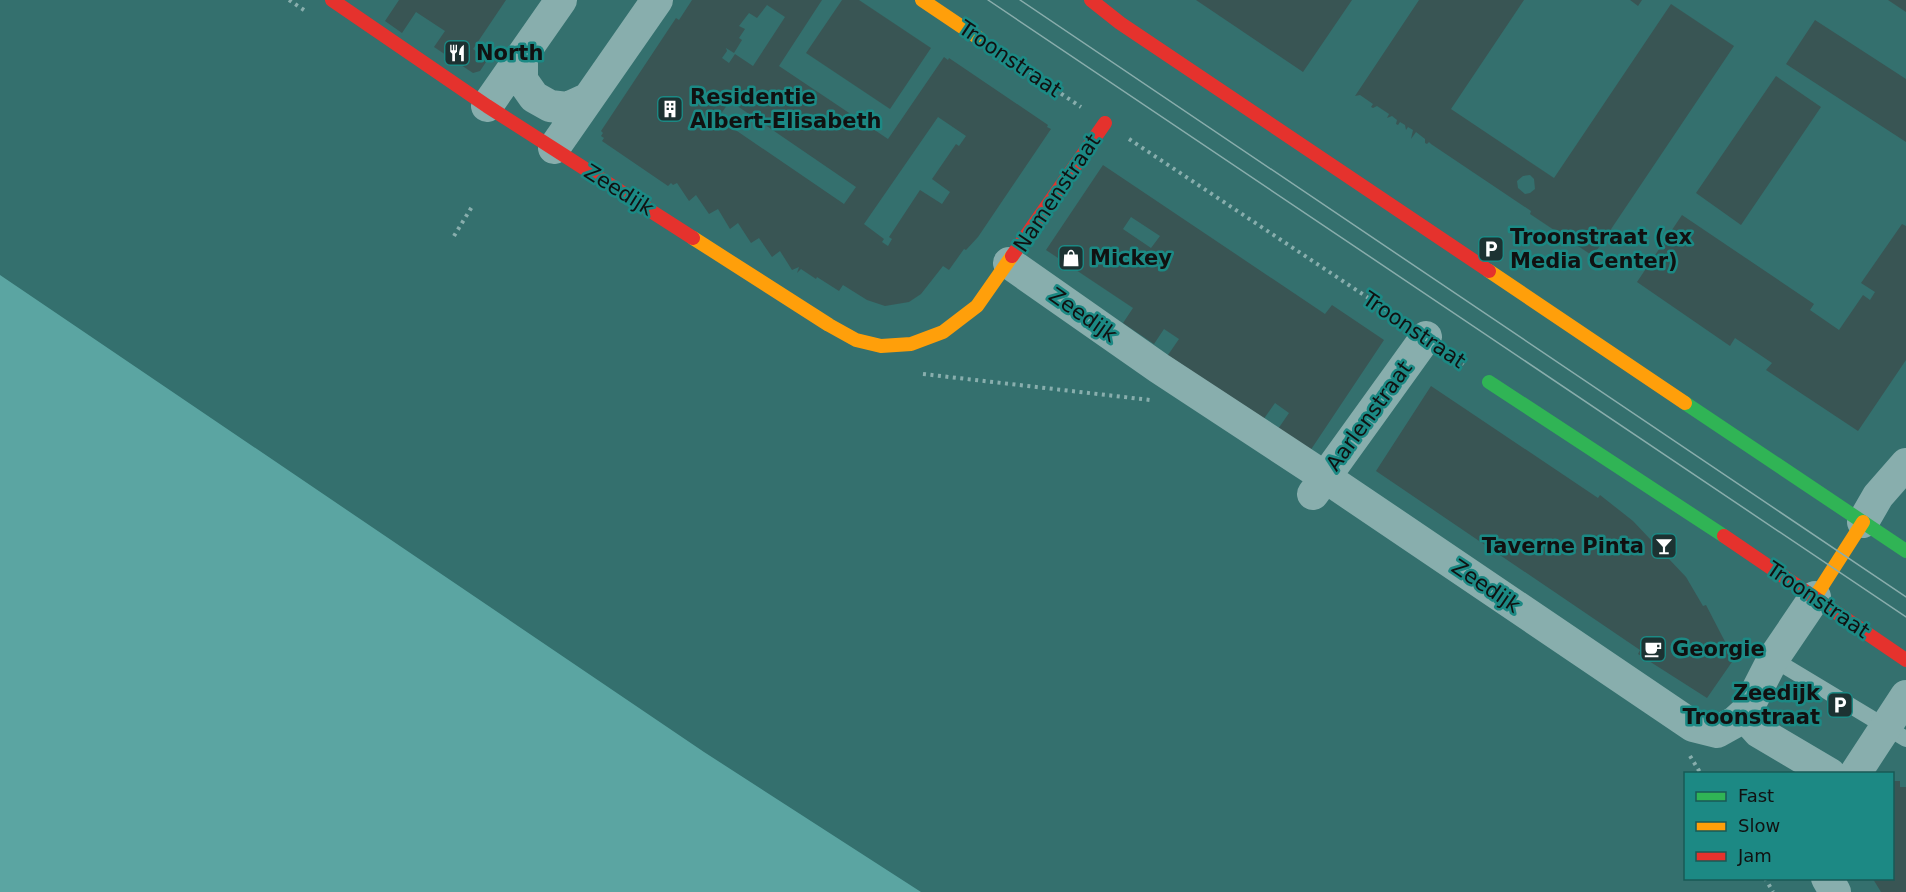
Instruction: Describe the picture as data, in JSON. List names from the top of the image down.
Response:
{
  "streets": {
    "main road": ["Troonstraat", "Zeedijk", "Namenstraat"],
    "street": ["Aarlenstraat"]
  },
  "crossings": [
    ["Troonstraat", "Namenstraat"],
    ["Troonstraat", "Aarlenstraat"],
    ["Zeedijk", "Namenstraat"],
    ["Zeedijk", "Aarlenstraat"]
  ],
  "places": {
    "restaurant": ["North"],
    "building": ["Residentie Albert-Elisabeth"],
    "parking": ["Troonstraat (ex Media Center)", "Zeedijk Troonstraat"],
    "shop": ["Mickey"],
    "bar": ["Taverne Pinta"],
    "cafe": ["Georgie"]
  },
  "legend": ["Fast", "Slow", "Jam"]
}
